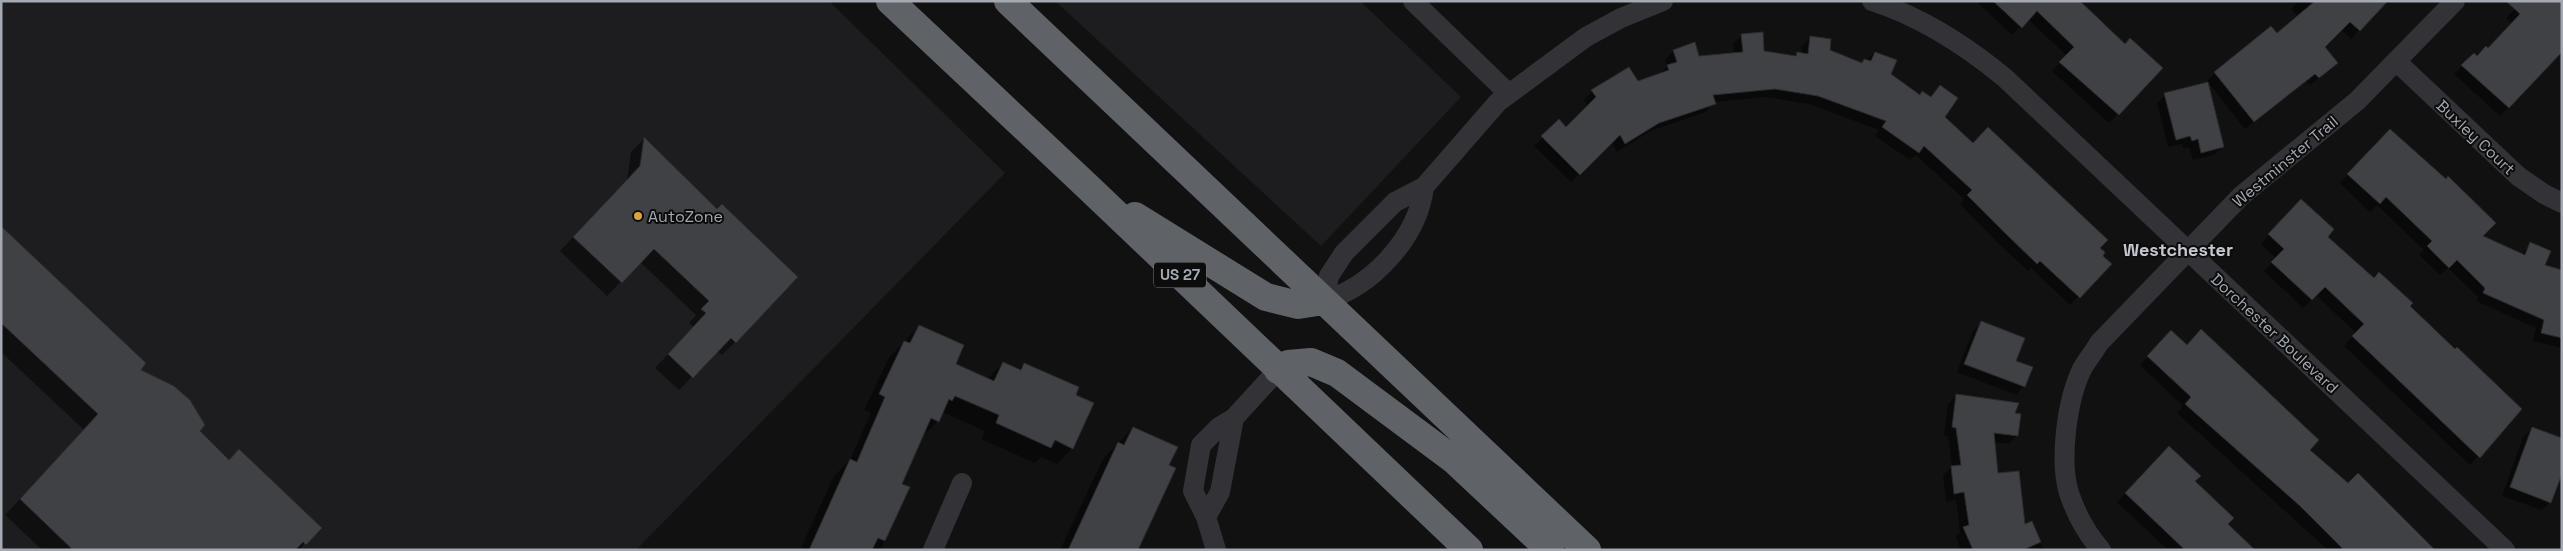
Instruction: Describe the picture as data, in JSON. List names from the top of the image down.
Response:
{
  "streets": {
    "highway": ["US 27"],
    "street": ["Buxley Court", "Westminster Trail", "Dorchester Boulevard"]
  },
  "crossings": [
    ["Buxley Court", "Westminster Trail"],
    ["Westminster Trail", "Dorchester Boulevard"]
  ],
  "districts": ["Westchester"],
  "places": ["AutoZone"]
}
